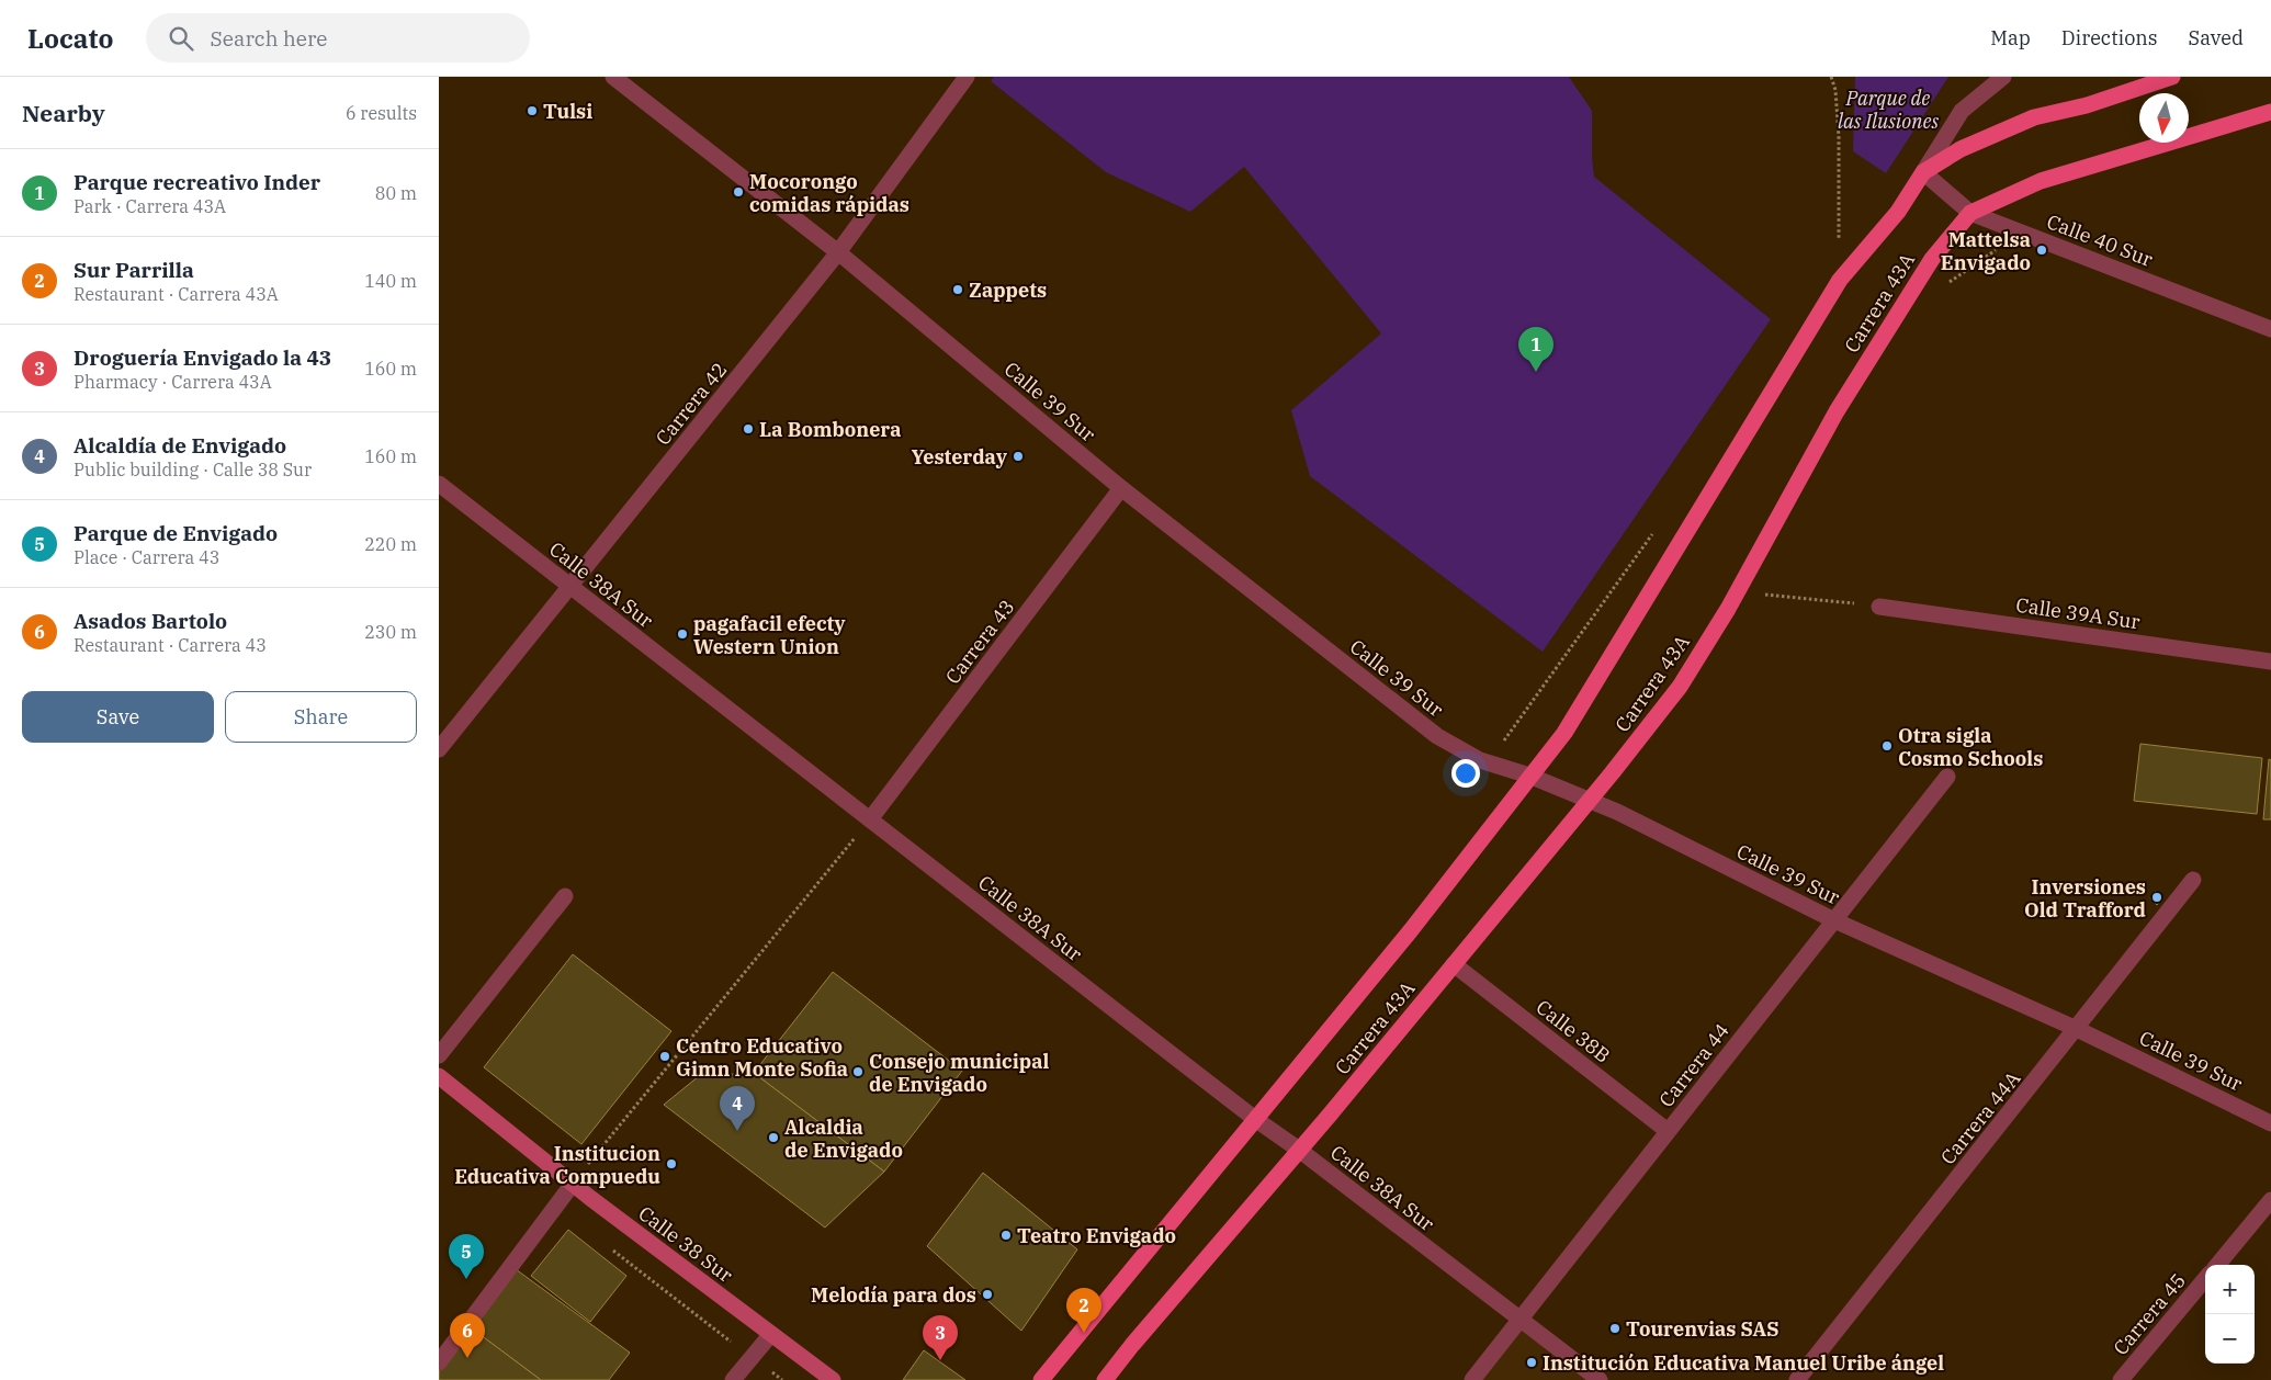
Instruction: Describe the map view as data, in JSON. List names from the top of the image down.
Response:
{
  "streets": {
    "main road": ["Carrera 43A", "Calle 38 Sur"],
    "street": [
      "Calle 40 Sur",
      "Calle 39 Sur",
      "Carrera 42",
      "Calle 38A Sur",
      "Calle 39A Sur",
      "Carrera 43",
      "Calle 38B",
      "Carrera 44",
      "Carrera 44A",
      "Carrera 45"
    ]
  },
  "crossings": [
    ["Calle 40 Sur", "Carrera 43A"],
    ["Carrera 43A", "Calle 39 Sur"],
    ["Carrera 43A", "Calle 38A Sur"],
    ["Carrera 43A", "Calle 38B"],
    ["Calle 39 Sur", "Carrera 42"],
    ["Calle 39 Sur", "Carrera 43"],
    ["Calle 39 Sur", "Carrera 44"],
    ["Calle 39 Sur", "Carrera 44A"],
    ["Carrera 42", "Calle 38A Sur"],
    ["Calle 38A Sur", "Carrera 43"],
    ["Calle 38A Sur", "Carrera 44"],
    ["Calle 38B", "Carrera 44"]
  ],
  "parks": ["Parque de las Ilusiones"],
  "places": [
    "Tulsi",
    "Mocorongo comidas rápidas",
    "Mattelsa Envigado",
    "Zappets",
    "La Bombonera",
    "Yesterday",
    "pagafacil efecty Western Union",
    "Otra sigla Cosmo Schools",
    "Inversiones Old Trafford",
    "Centro Educativo Gimn Monte Sofia",
    "Consejo municipal de Envigado",
    "Alcaldia de Envigado",
    "Institucion Educativa Compuedu",
    "Teatro Envigado",
    "Melodía para dos",
    "Tourenvias SAS",
    "Institución Educativa Manuel Uribe ángel"
  ],
  "north": "bottom",
  "page": {
    "header": "Locato",
    "search": "Search here",
    "nav": ["Map", "Directions", "Saved"],
    "heading": ["Nearby", "6 results"],
    "list": [
      {
        "mark": "1",
        "name": "Parque recreativo Inder",
        "note": "Park · Carrera 43A",
        "value": "80 m"
      },
      {
        "mark": "2",
        "name": "Sur Parrilla",
        "note": "Restaurant · Carrera 43A",
        "value": "140 m"
      },
      {
        "mark": "3",
        "name": "Droguería Envigado la 43",
        "note": "Pharmacy · Carrera 43A",
        "value": "160 m"
      },
      {
        "mark": "4",
        "name": "Alcaldía de Envigado",
        "note": "Public building · Calle 38 Sur",
        "value": "160 m"
      },
      {
        "mark": "5",
        "name": "Parque de Envigado",
        "note": "Place · Carrera 43",
        "value": "220 m"
      },
      {
        "mark": "6",
        "name": "Asados Bartolo",
        "note": "Restaurant · Carrera 43",
        "value": "230 m"
      }
    ],
    "pins": [
      "1",
      "4",
      "5",
      "2",
      "6",
      "3"
    ],
    "buttons": ["Save", "Share"],
    "map_buttons": ["+", "−"]
  }
}
